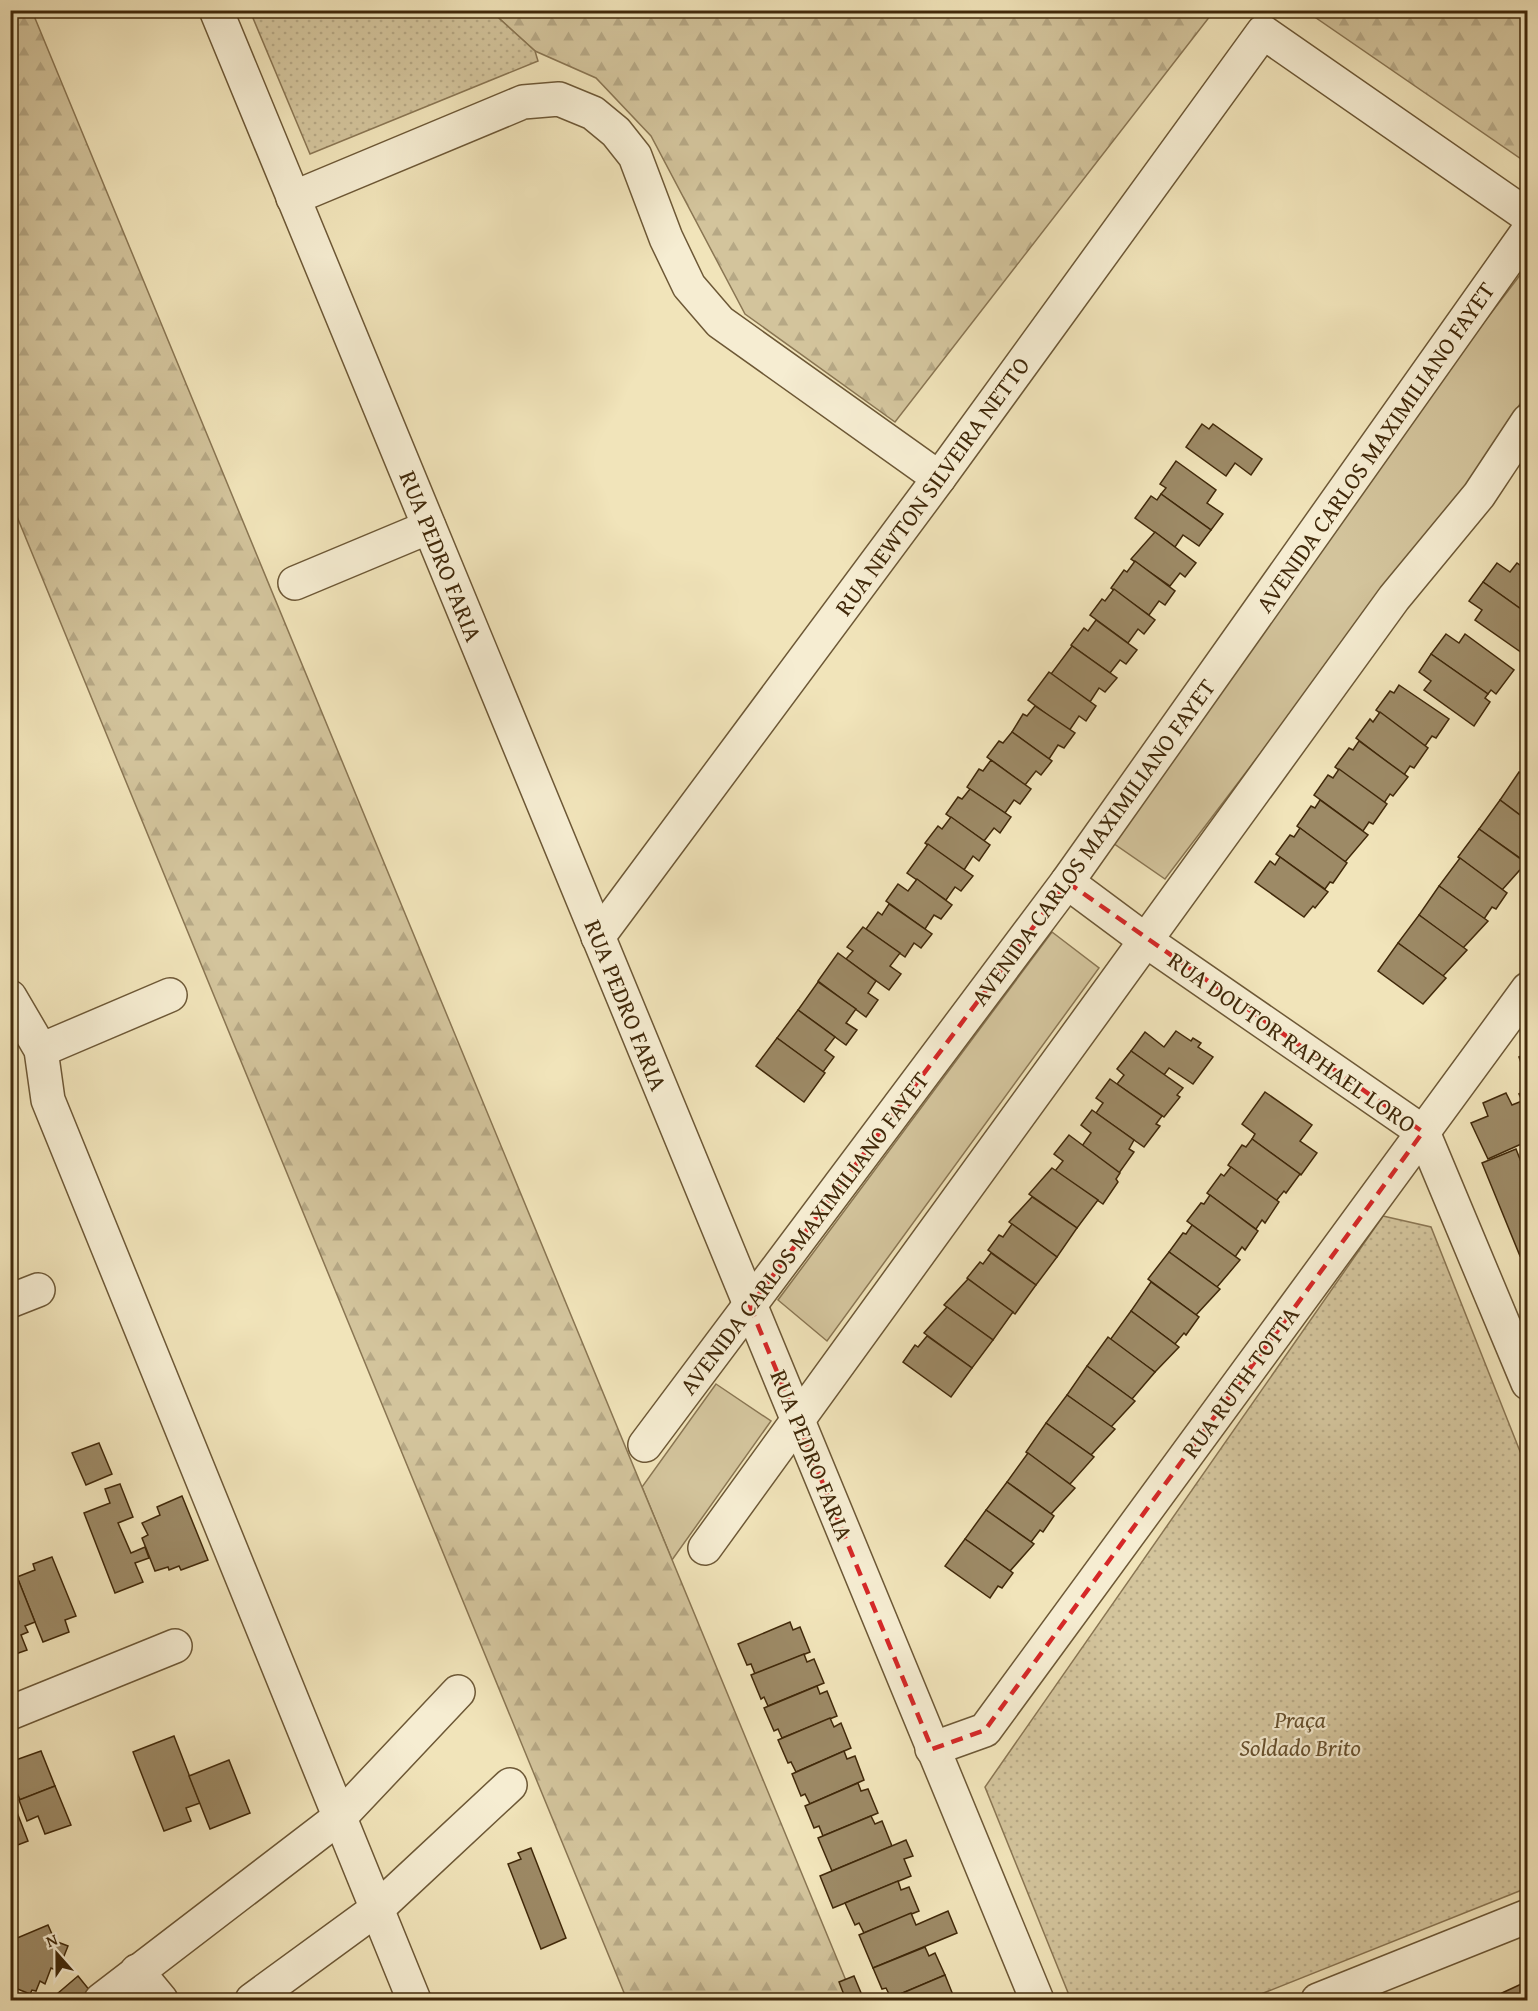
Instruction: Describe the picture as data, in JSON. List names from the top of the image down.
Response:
{
  "streets": {
    "street": [
      "AVENIDA CARLOS MAXIMILIANO FAYET",
      "RUA NEWTON SILVEIRA NETTO",
      "RUA PEDRO FARIA",
      "RUA DOUTOR RAPHAEL LORO",
      "RUA RUTH TOTTA"
    ]
  },
  "crossings": [
    ["AVENIDA CARLOS MAXIMILIANO FAYET", "RUA PEDRO FARIA"],
    ["AVENIDA CARLOS MAXIMILIANO FAYET", "RUA DOUTOR RAPHAEL LORO"],
    ["RUA NEWTON SILVEIRA NETTO", "RUA PEDRO FARIA"],
    ["RUA PEDRO FARIA", "RUA RUTH TOTTA"],
    ["RUA DOUTOR RAPHAEL LORO", "RUA RUTH TOTTA"]
  ],
  "parks": ["Praça Soldado Brito"],
  "north": "top"
}
